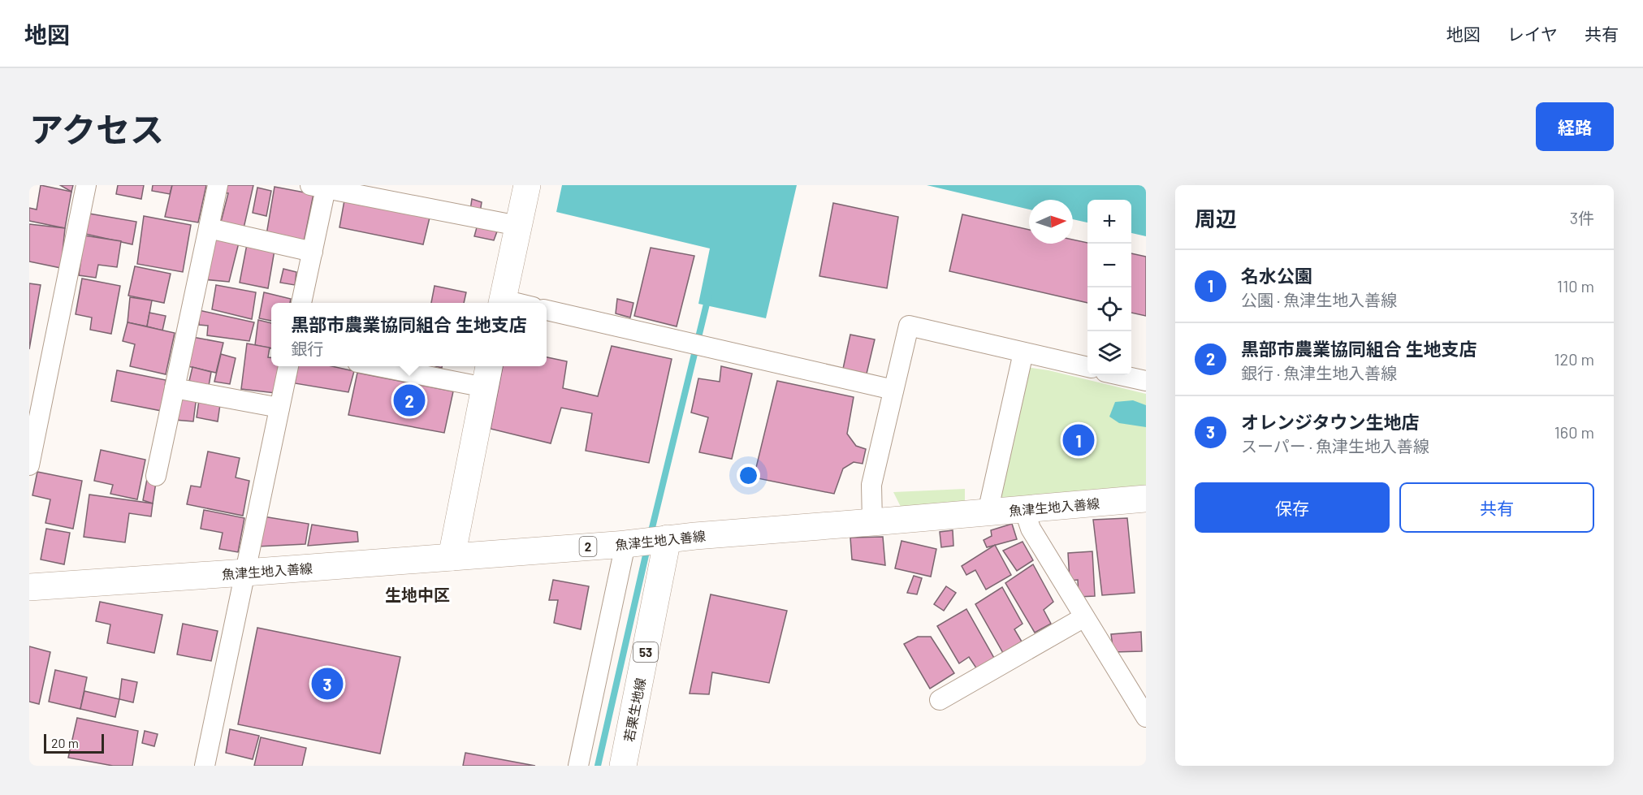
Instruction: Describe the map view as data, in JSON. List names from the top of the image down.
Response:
{
  "streets": {
    "main road": [
      "魚津生地入善線",
      "2",
      "53",
      "若栗生地線"
    ]
  },
  "crossings": [
    ["魚津生地入善線", "若栗生地線"]
  ],
  "districts": ["生地中区"],
  "scale_bar": "20 m",
  "north": "right",
  "page": {
    "header": "地図",
    "nav": ["地図", "レイヤ", "共有"],
    "title": "アクセス",
    "buttons": [
      "経路",
      ["保存", "共有"]
    ],
    "heading": ["周辺", "3件"],
    "map_buttons": ["+", "−"],
    "list": [
      {
        "mark": "1",
        "name": "名水公園",
        "note": "公園 · 魚津生地入善線",
        "value": "110 m"
      },
      {
        "mark": "2",
        "name": "黒部市農業協同組合 生地支店",
        "note": "銀行 · 魚津生地入善線",
        "value": "120 m"
      },
      {
        "mark": "3",
        "name": "オレンジタウン生地店",
        "note": "スーパー · 魚津生地入善線",
        "value": "160 m"
      }
    ],
    "popup": ["黒部市農業協同組合 生地支店", "銀行"],
    "pins": ["2", "1", "3"],
    "scale": "20 m"
  }
}
